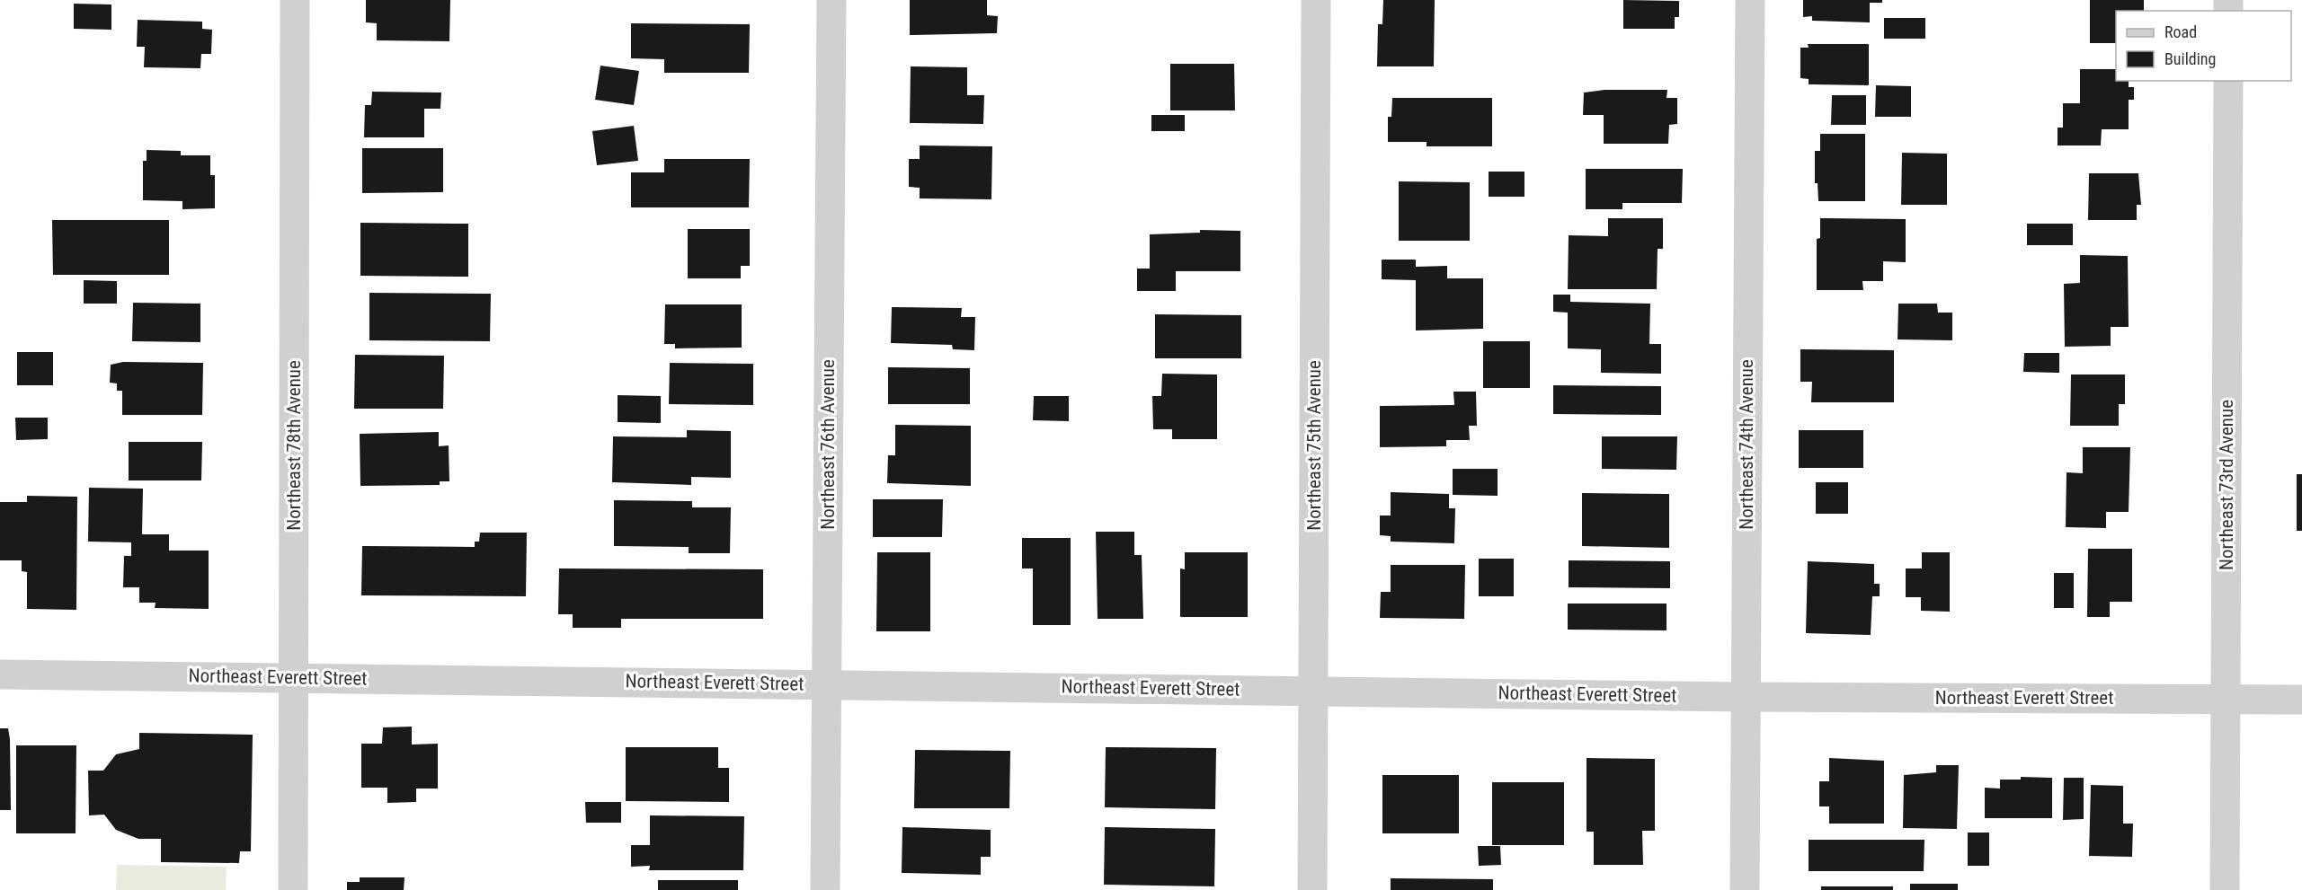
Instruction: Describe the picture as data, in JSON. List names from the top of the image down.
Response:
{
  "streets": {
    "street": [
      "Northeast 76th Avenue",
      "Northeast 74th Avenue",
      "Northeast 78th Avenue",
      "Northeast 75th Avenue",
      "Northeast 73rd Avenue",
      "Northeast Everett Street"
    ]
  },
  "crossings": [
    ["Northeast 76th Avenue", "Northeast Everett Street"],
    ["Northeast 74th Avenue", "Northeast Everett Street"],
    ["Northeast 78th Avenue", "Northeast Everett Street"],
    ["Northeast 75th Avenue", "Northeast Everett Street"],
    ["Northeast 73rd Avenue", "Northeast Everett Street"]
  ],
  "legend": ["Road", "Building"]
}
